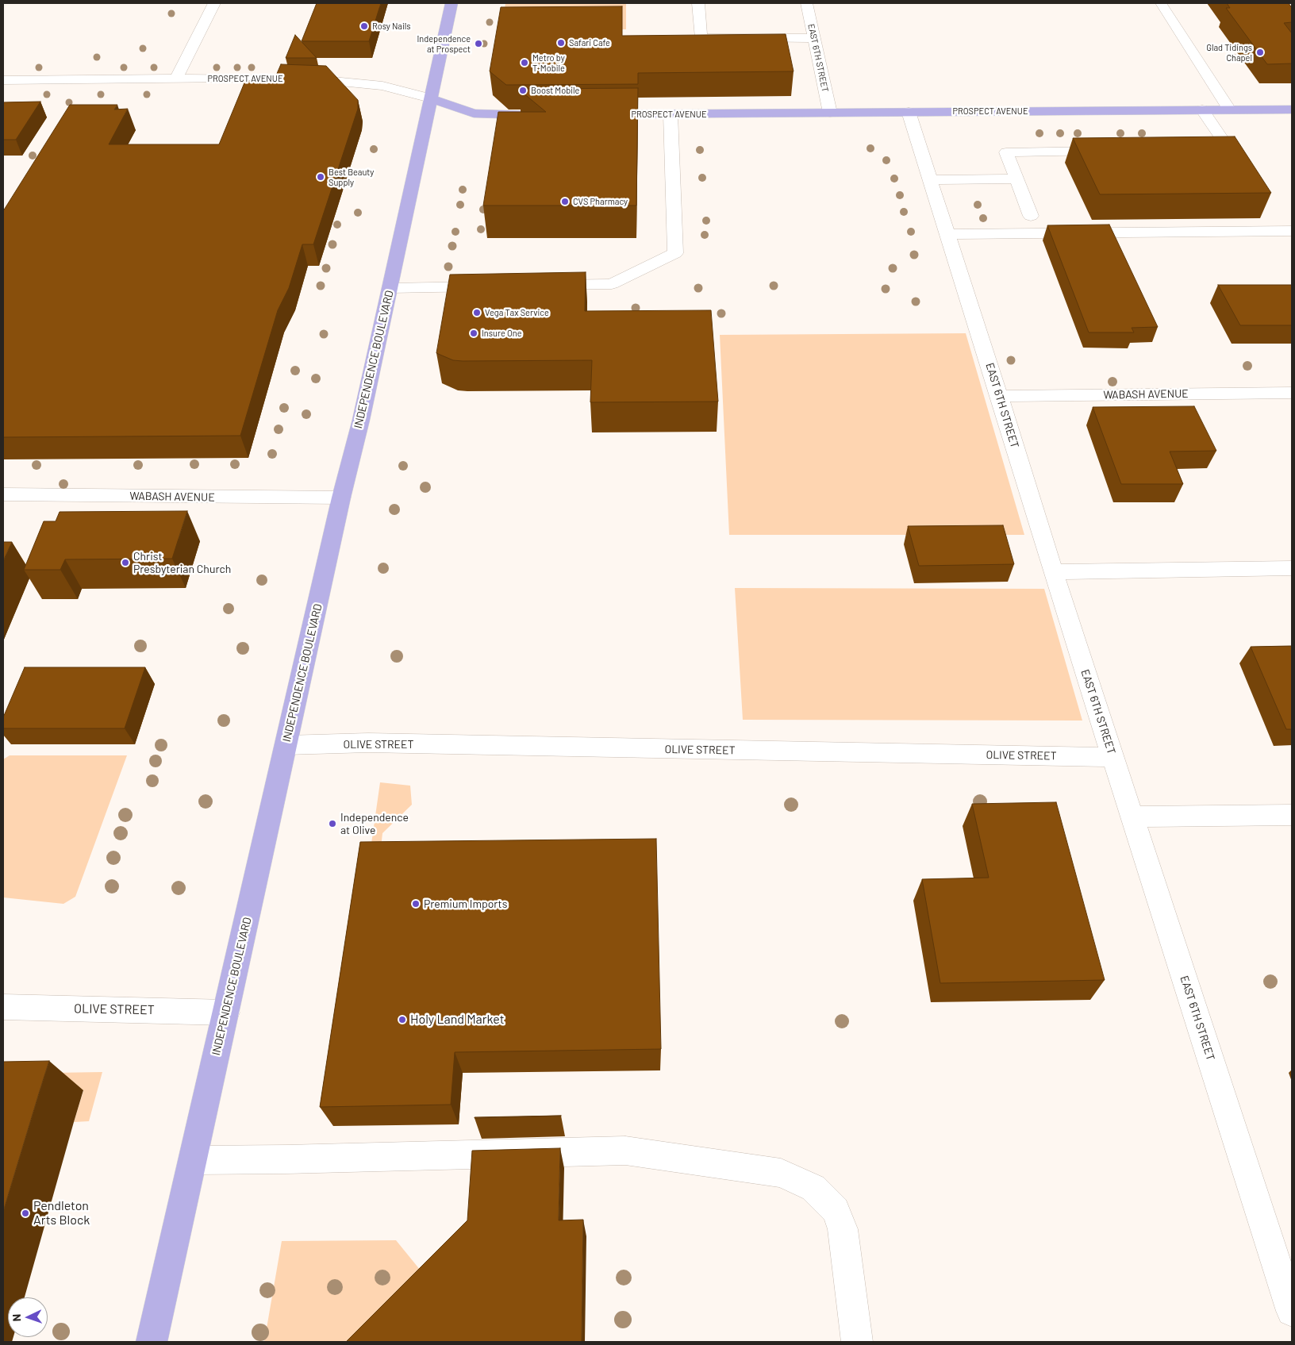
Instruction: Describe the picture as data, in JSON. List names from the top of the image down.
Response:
{
  "streets": {
    "main road": ["PROSPECT AVENUE", "INDEPENDENCE BOULEVARD"],
    "street": ["EAST 6TH STREET", "WABASH AVENUE", "OLIVE STREET"]
  },
  "crossings": [
    ["EAST 6TH STREET", "PROSPECT AVENUE"],
    ["EAST 6TH STREET", "WABASH AVENUE"],
    ["EAST 6TH STREET", "OLIVE STREET"],
    ["PROSPECT AVENUE", "INDEPENDENCE BOULEVARD"],
    ["INDEPENDENCE BOULEVARD", "WABASH AVENUE"],
    ["INDEPENDENCE BOULEVARD", "OLIVE STREET"]
  ],
  "places": [
    "Rosy Nails",
    "Safari Cafe",
    "Independence at Prospect",
    "Glad Tidings Chapel",
    "Metro by T-Mobile",
    "Boost Mobile",
    "Best Beauty Supply",
    "CVS Pharmacy",
    "Vega Tax Service",
    "Insure One",
    "Christ Presbyterian Church",
    "Independence at Olive",
    "Premium Imports",
    "Holy Land Market",
    "Pendleton Arts Block"
  ],
  "north": "left"
}
